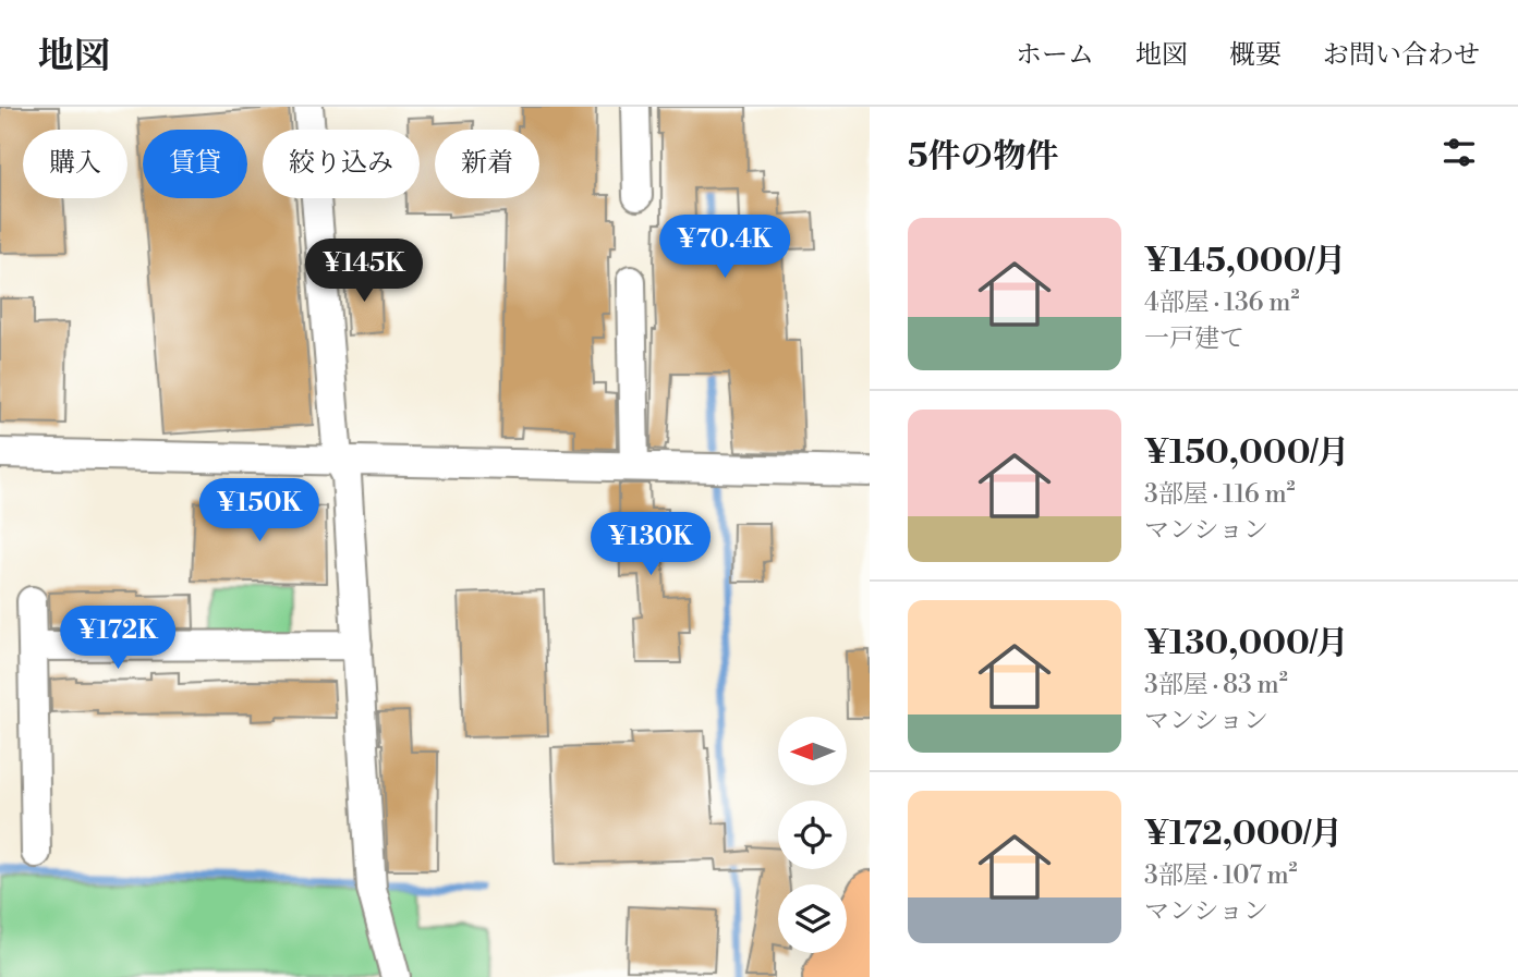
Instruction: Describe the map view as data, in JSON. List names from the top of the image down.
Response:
{
  "north": "left",
  "page": {
    "header": "地図",
    "nav": [
      "ホーム",
      "地図",
      "概要",
      "お問い合わせ"
    ],
    "heading": "5件の物件",
    "chip": [
      "購入",
      "賃貸",
      "絞り込み",
      "新着"
    ],
    "list": [
      {
        "name": "¥145,000/月",
        "note": "4部屋 · 136 m² · 一戸建て"
      },
      {
        "name": "¥150,000/月",
        "note": "3部屋 · 116 m² · マンション"
      },
      {
        "name": "¥130,000/月",
        "note": "3部屋 · 83 m² · マンション"
      },
      {
        "name": "¥172,000/月",
        "note": "3部屋 · 107 m² · マンション"
      }
    ],
    "price": [
      "¥70.4K",
      "¥145K",
      "¥150K",
      "¥130K",
      "¥172K"
    ]
  }
}
